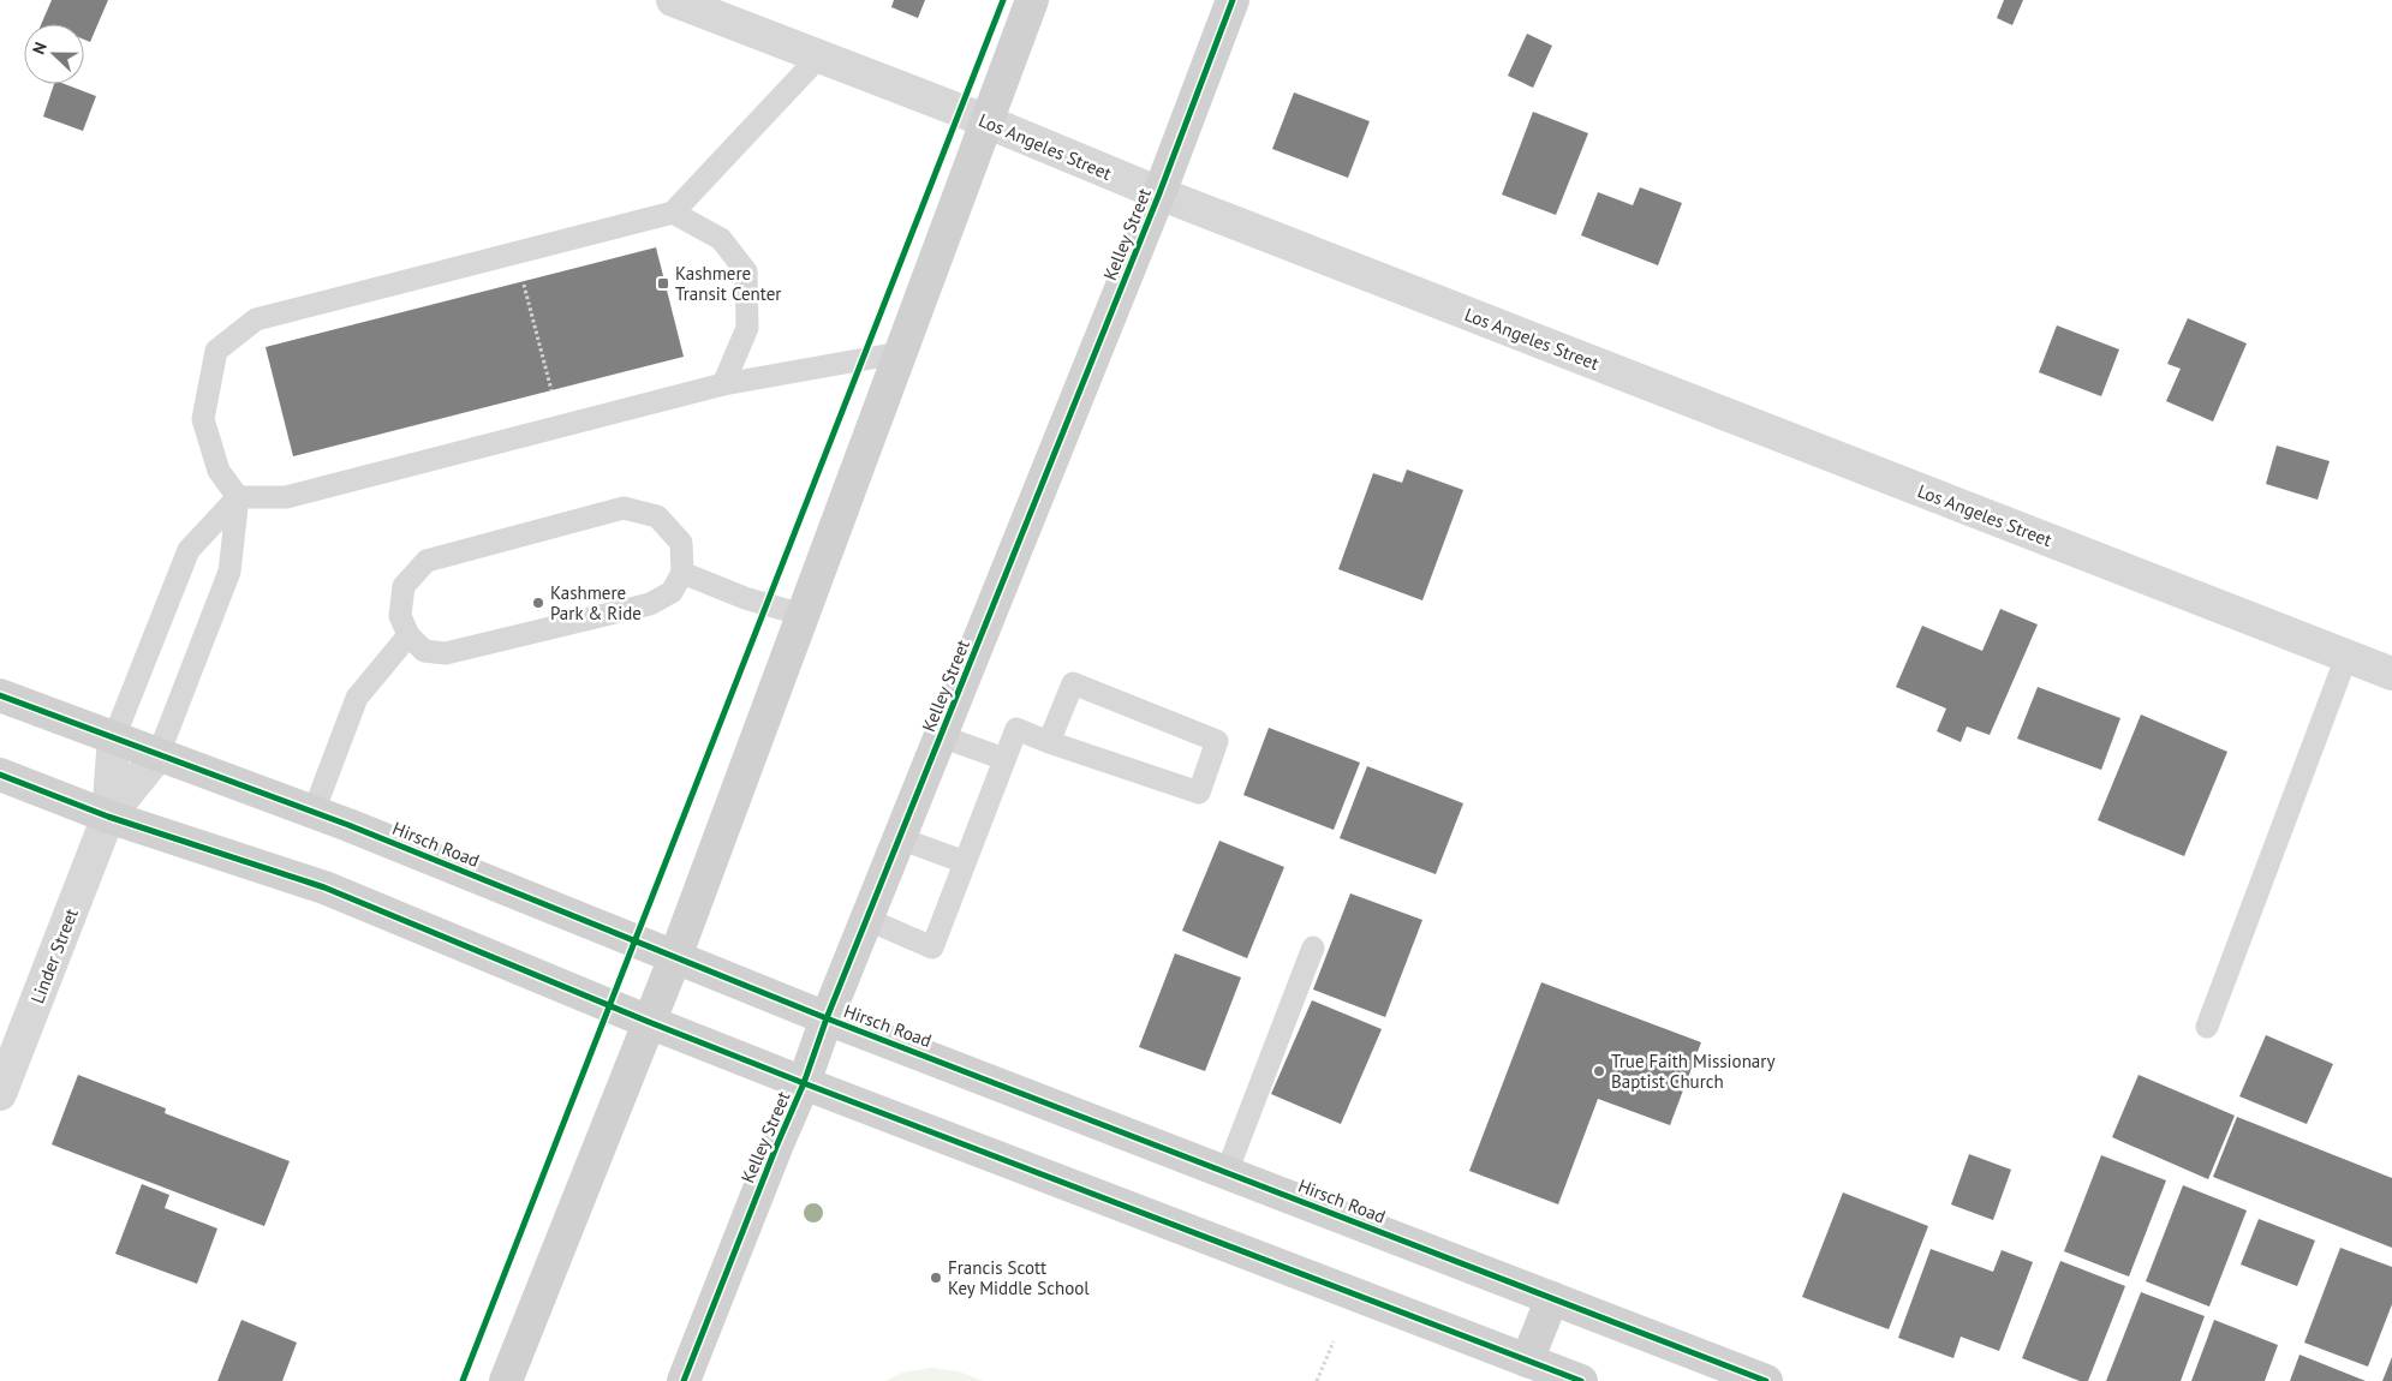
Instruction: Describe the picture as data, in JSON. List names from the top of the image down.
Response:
{
  "streets": {
    "main road": ["Kelley Street", "Hirsch Road"],
    "street": ["Los Angeles Street", "Linder Street"]
  },
  "crossings": [
    ["Los Angeles Street", "Kelley Street"],
    ["Kelley Street", "Hirsch Road"],
    ["Hirsch Road", "Linder Street"]
  ],
  "places": {
    "transit": ["Kashmere Transit Center"],
    "other": ["Kashmere Park & Ride", "True Faith Missionary Baptist Church", "Francis Scott Key Middle School"]
  },
  "north": "left"
}
